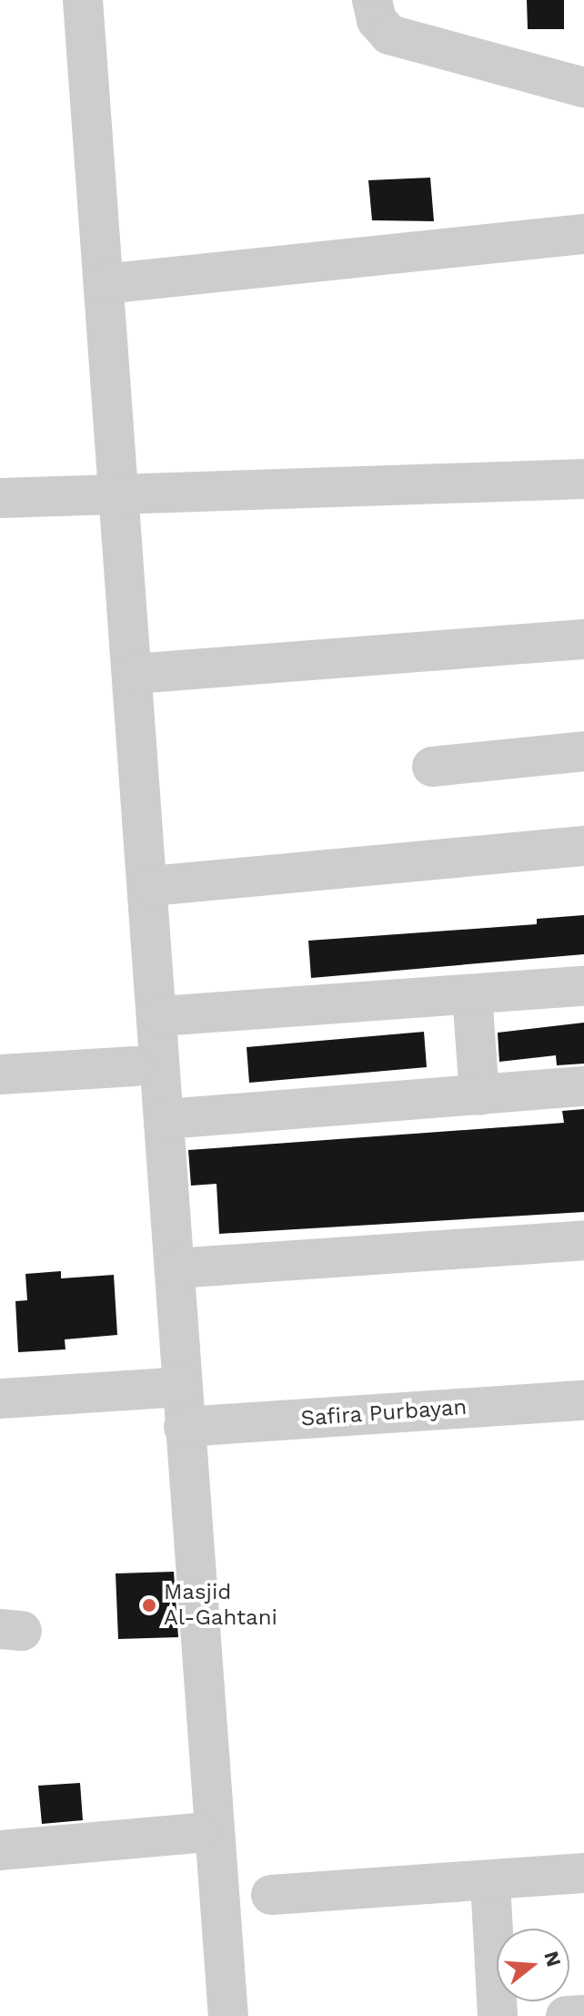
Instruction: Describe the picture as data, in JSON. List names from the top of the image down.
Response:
{
  "streets": {
    "street": ["Safira Purbayan"]
  },
  "places": ["Masjid Al-Gahtani"],
  "north": "right"
}
